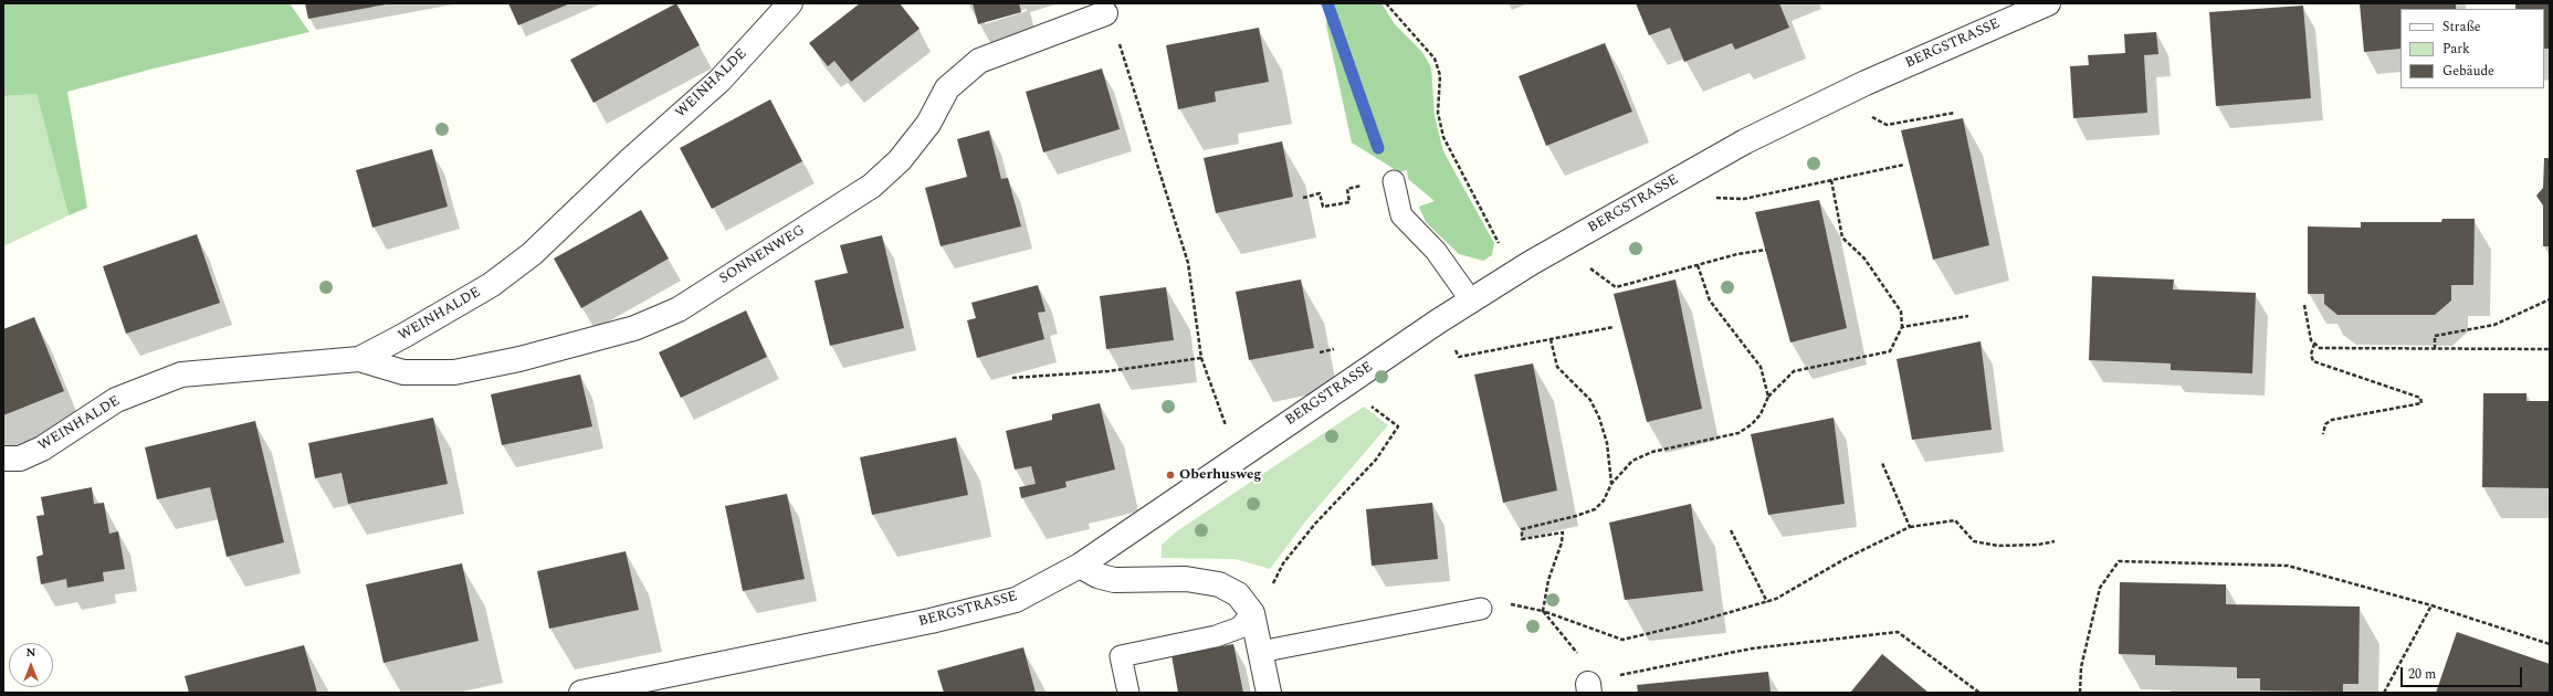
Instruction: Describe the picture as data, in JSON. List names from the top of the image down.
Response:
{
  "streets": {
    "street": ["BERGSTRASSE", "WEINHALDE", "SONNENWEG"]
  },
  "crossings": [
    ["WEINHALDE", "SONNENWEG"]
  ],
  "places": ["Oberhusweg"],
  "legend": ["Straße", "Park", "Gebäude"],
  "scale_bar": "20 m",
  "north": "top"
}
